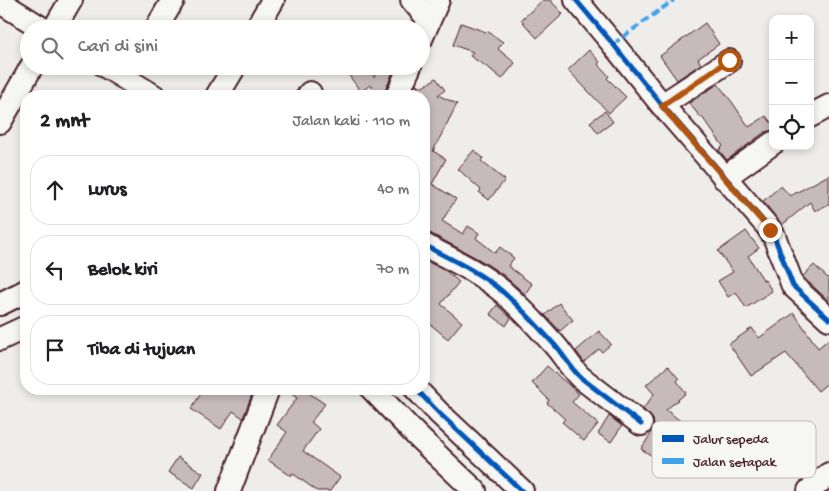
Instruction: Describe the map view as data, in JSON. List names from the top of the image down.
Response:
{
  "legend": ["Jalur sepeda", "Jalan setapak"],
  "page": {
    "map_buttons": ["+", "−"],
    "search": "Cari di sini",
    "heading": ["2 mnt", "Jalan kaki · 110 m"],
    "list": [
      ["Lurus", "40 m"],
      ["Belok kiri", "70 m"],
      "Tiba di tujuan"
    ]
  }
}
